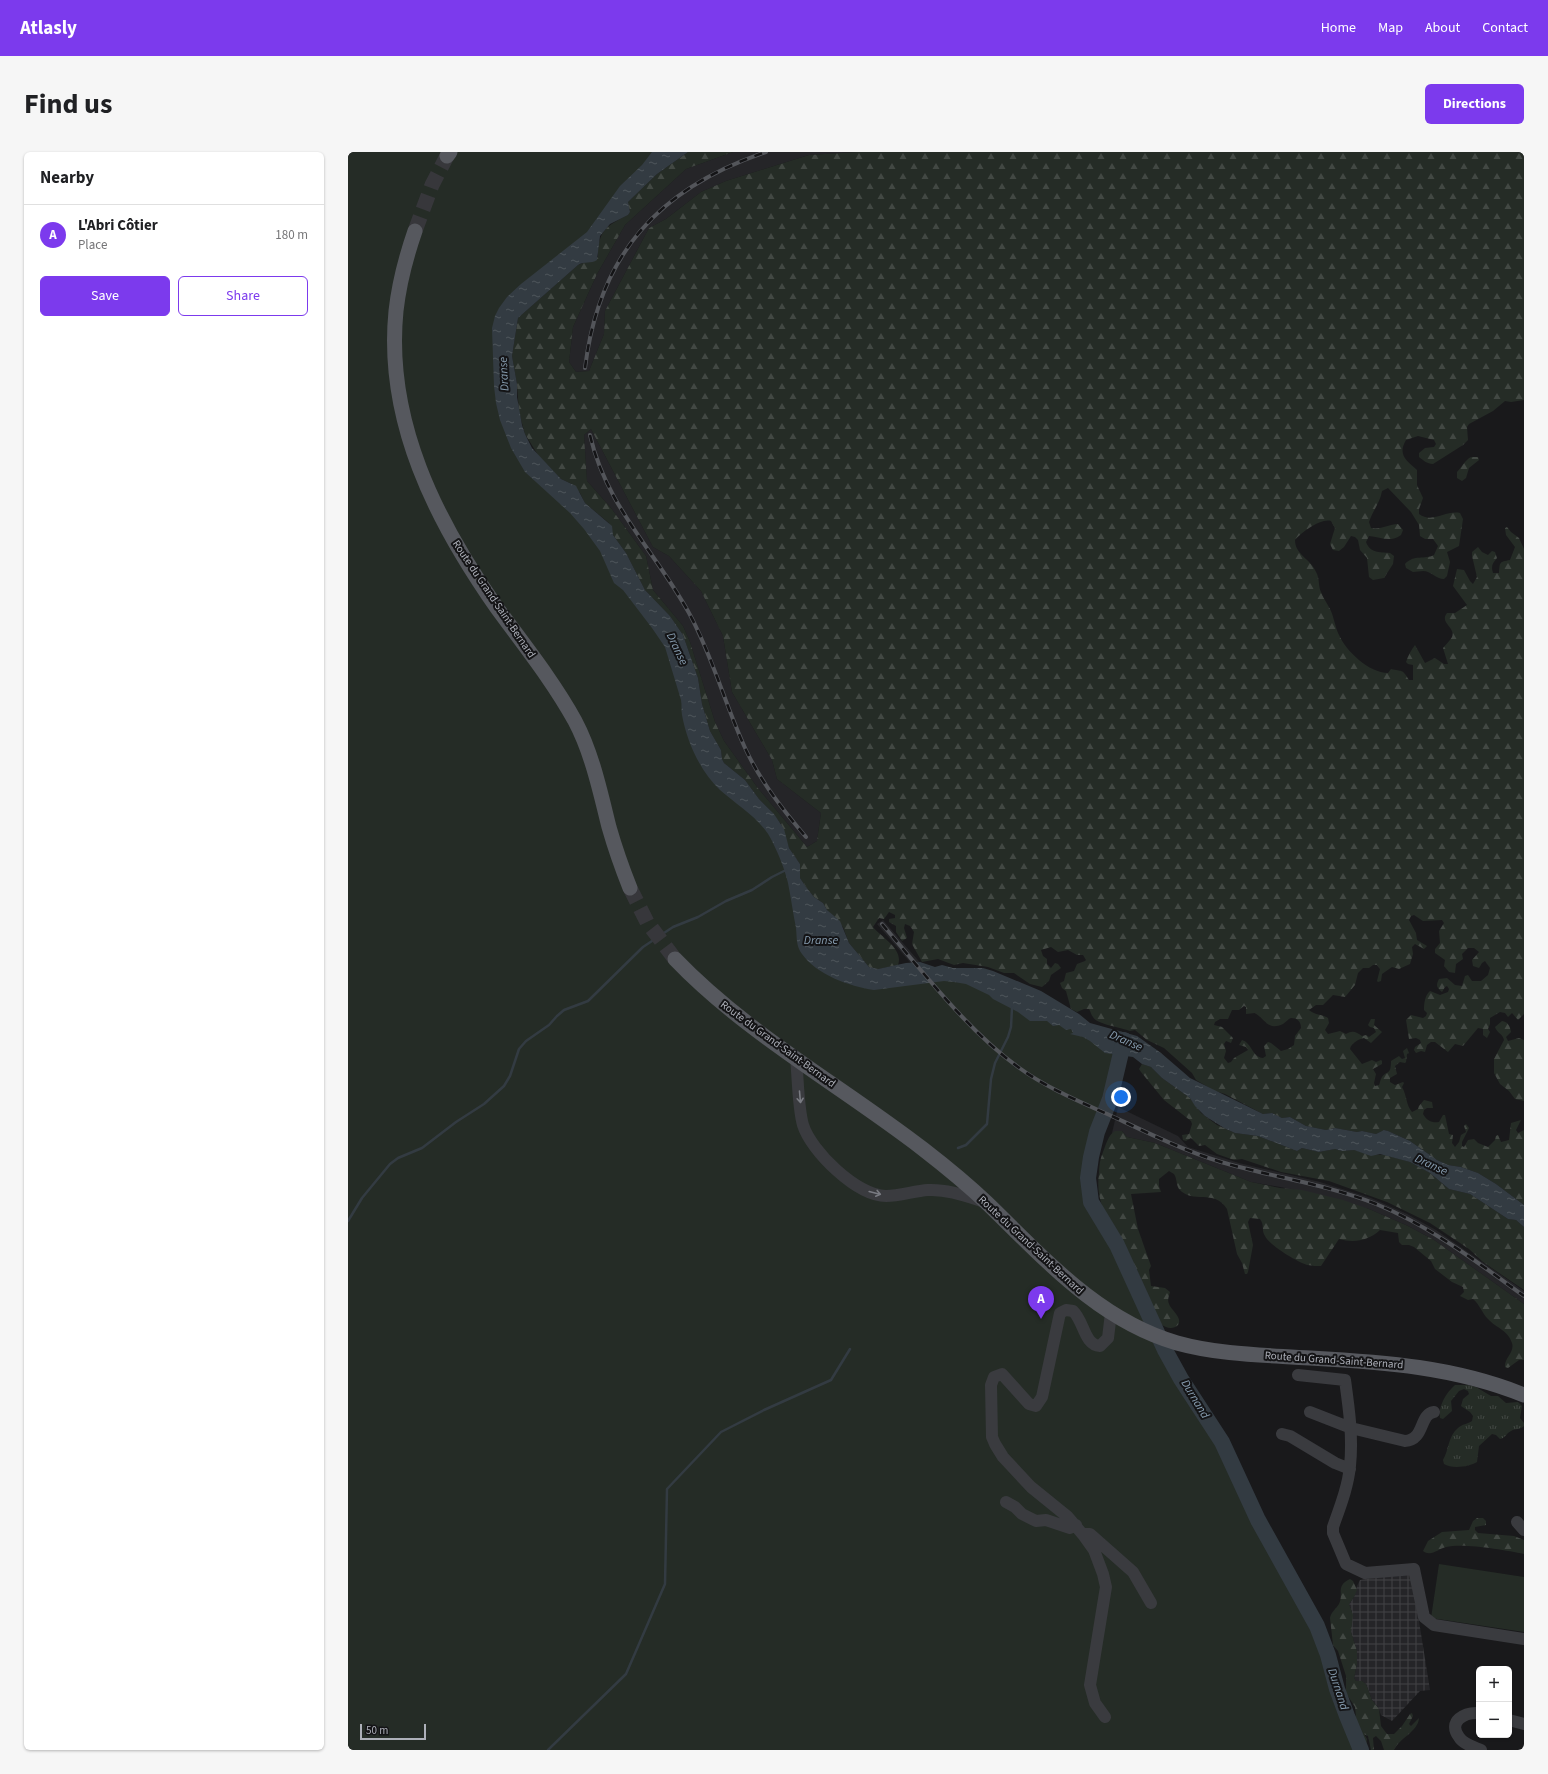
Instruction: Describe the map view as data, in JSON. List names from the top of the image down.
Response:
{
  "streets": {
    "main road": ["Route du Grand-Saint-Bernard"]
  },
  "water": ["Dranse", "Durnand"],
  "scale_bar": "50 m",
  "page": {
    "header": "Atlasly",
    "nav": [
      "Home",
      "Map",
      "About",
      "Contact"
    ],
    "title": "Find us",
    "buttons": [
      "Directions",
      ["Save", "Share"]
    ],
    "heading": "Nearby",
    "list": [
      {
        "mark": "A",
        "name": "L'Abri Côtier",
        "note": "Place",
        "value": "180 m"
      }
    ],
    "pins": "A",
    "map_buttons": ["+", "−"],
    "scale": "50 m"
  }
}
